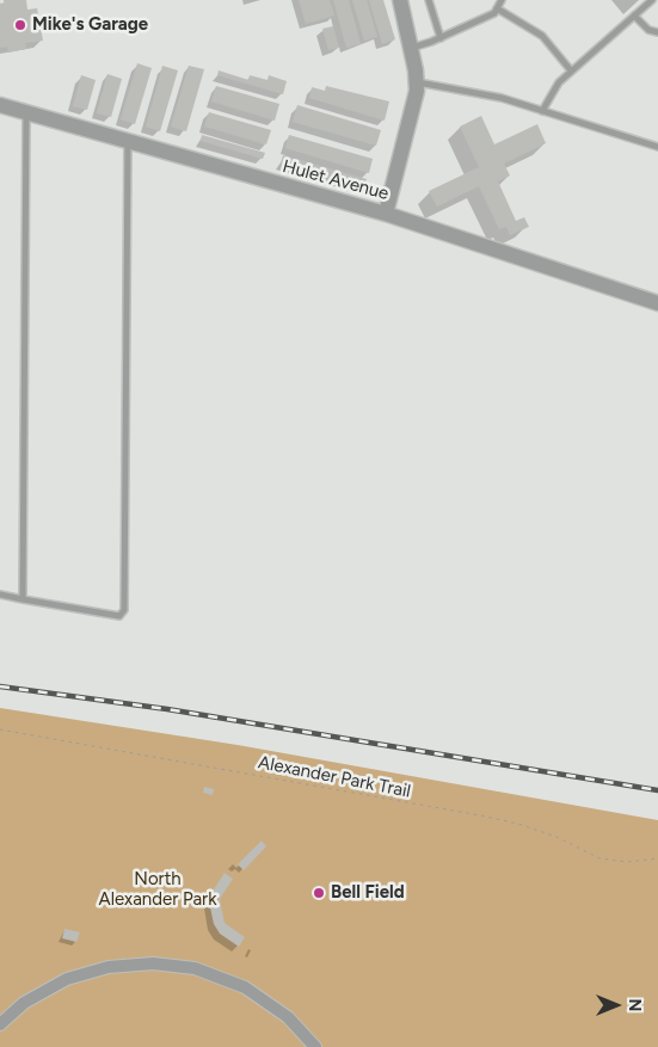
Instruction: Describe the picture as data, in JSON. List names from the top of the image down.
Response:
{
  "streets": {
    "street": ["Hulet Avenue"],
    "path": ["Alexander Park Trail"]
  },
  "parks": ["North Alexander Park"],
  "places": ["Mike's Garage", "Bell Field"],
  "north": "right"
}
